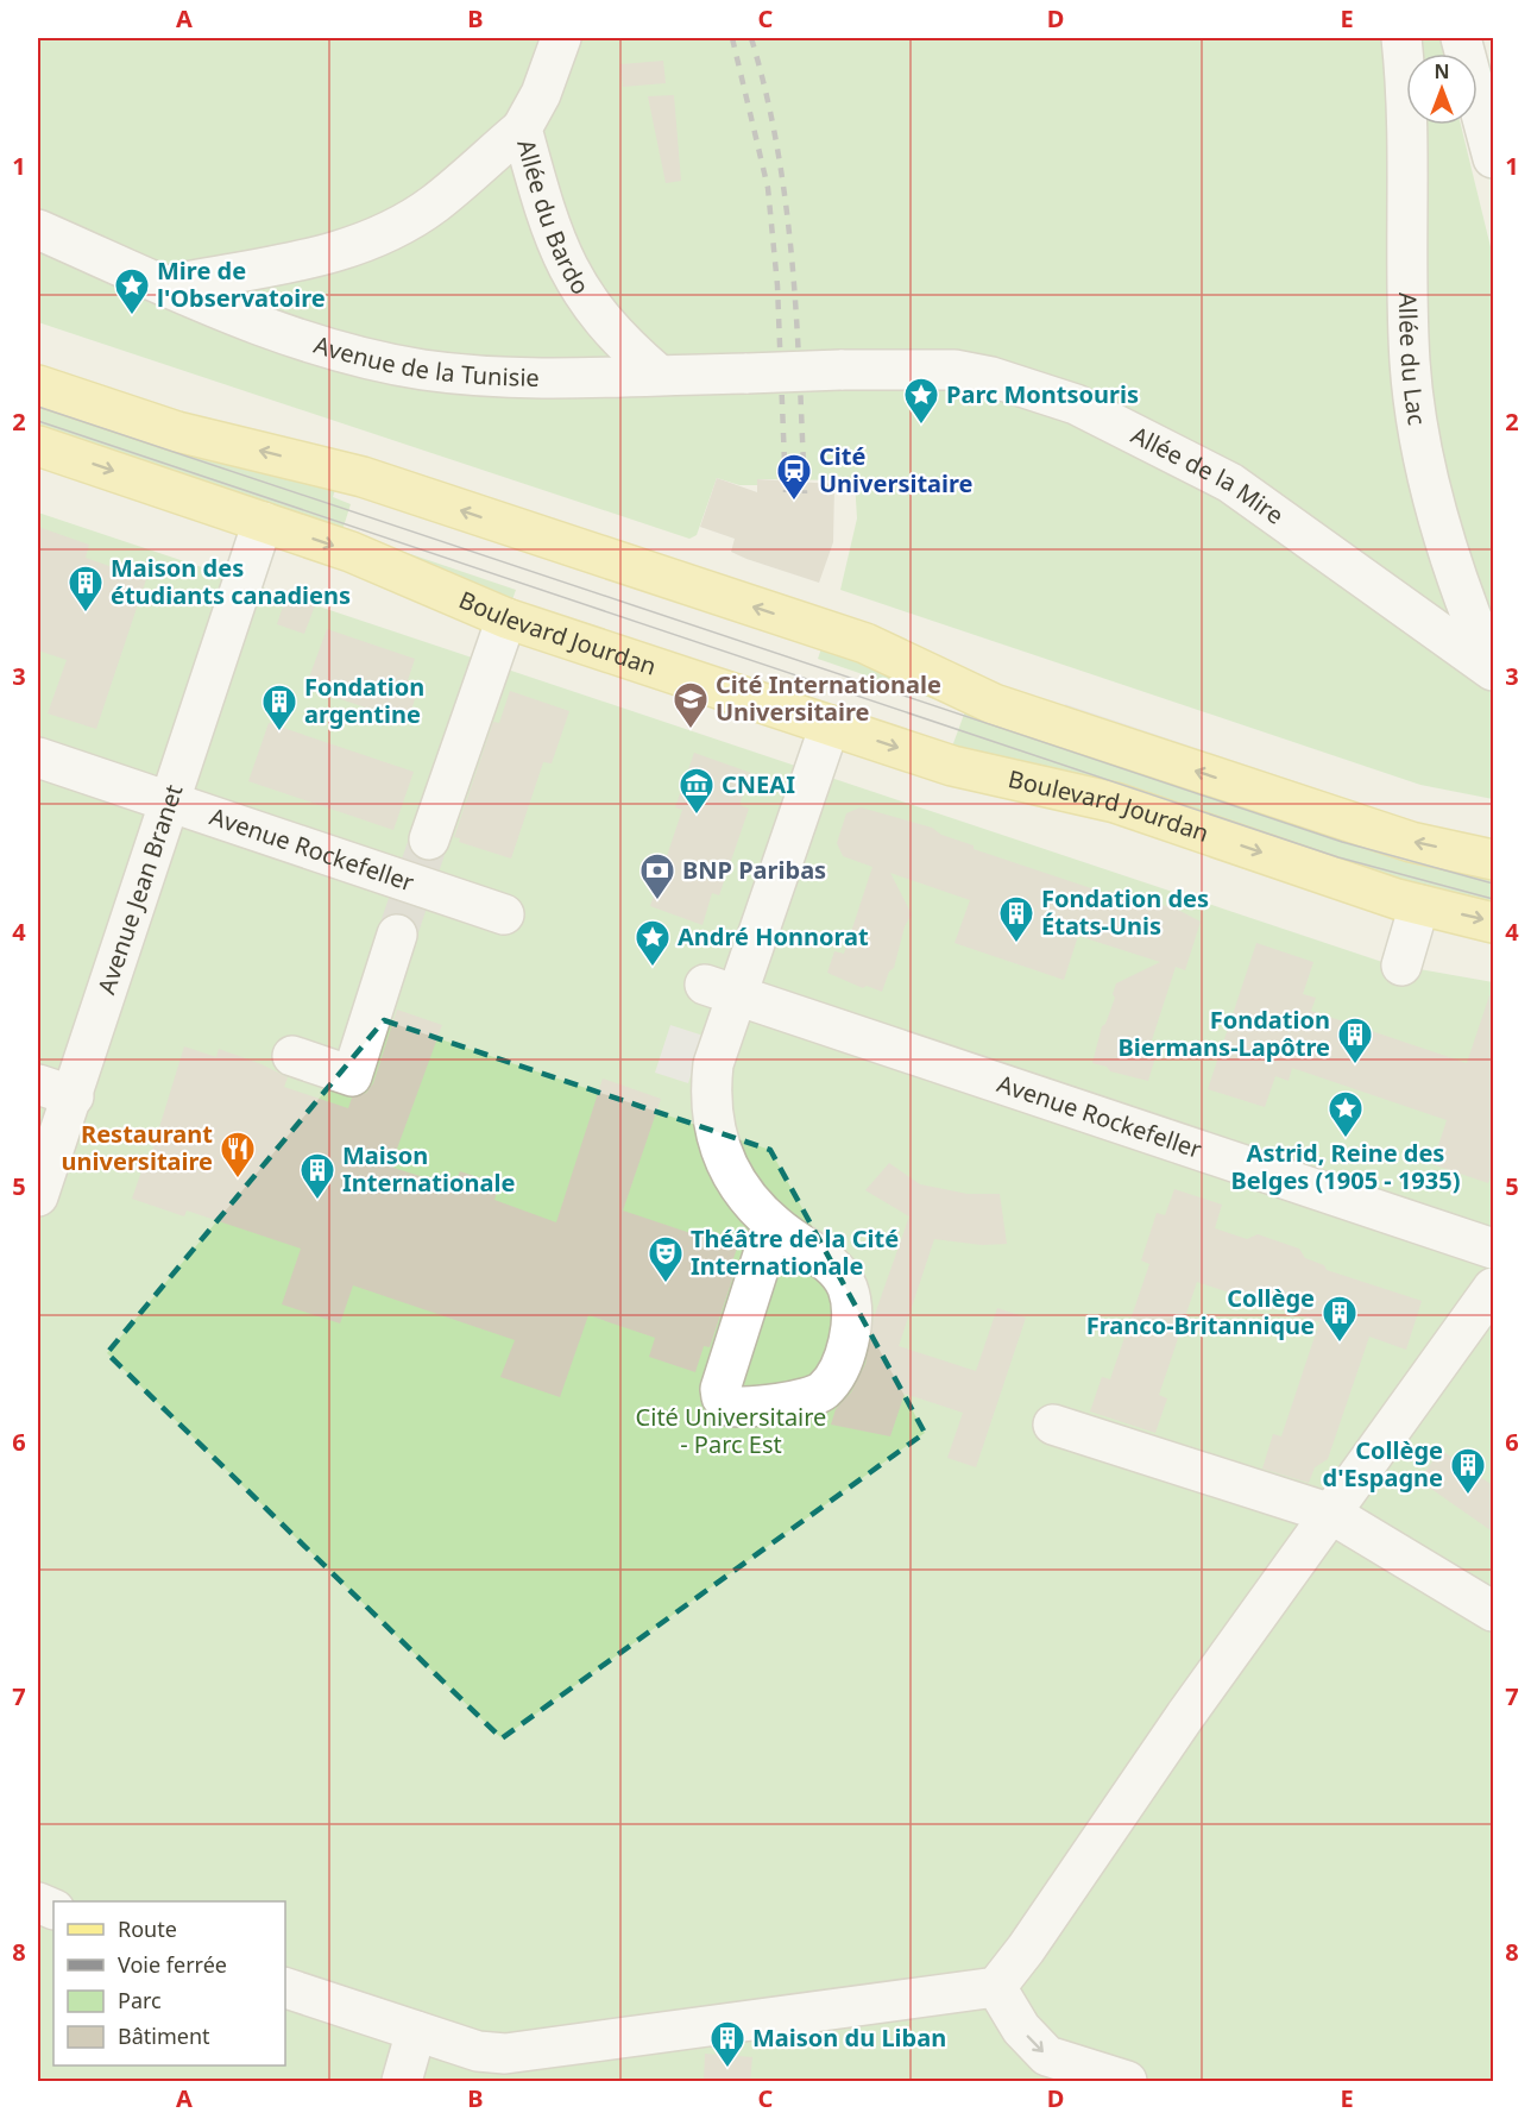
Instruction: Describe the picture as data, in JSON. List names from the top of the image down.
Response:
{
  "streets": {
    "main road": ["Boulevard Jourdan"],
    "street": [
      "Allée du Bardo",
      "Avenue de la Tunisie",
      "Allée du Lac",
      "Allée de la Mire",
      "Avenue Rockefeller",
      "Avenue Jean Branet"
    ]
  },
  "crossings": [
    ["Allée du Bardo", "Avenue de la Tunisie"],
    ["Avenue de la Tunisie", "Allée de la Mire"],
    ["Allée du Lac", "Allée de la Mire"],
    ["Boulevard Jourdan", "Avenue Jean Branet"],
    ["Avenue Rockefeller", "Avenue Jean Branet"]
  ],
  "parks": ["Cité Universitaire - Parc Est"],
  "places": {
    "place": [
      "Mire de l'Observatoire",
      "Parc Montsouris",
      "André Honnorat",
      "Astrid, Reine des Belges (1905 - 1935)"
    ],
    "station": ["Cité Universitaire"],
    "building": [
      "Maison des étudiants canadiens",
      "Fondation argentine",
      "Fondation des États-Unis",
      "Fondation Biermans-Lapôtre",
      "Maison Internationale",
      "Collège Franco-Britannique",
      "Collège d'Espagne",
      "Maison du Liban"
    ],
    "school or university": ["Cité Internationale Universitaire"],
    "museum": ["CNEAI"],
    "bank": ["BNP Paribas"],
    "restaurant": ["Restaurant universitaire"],
    "theatre": ["Théâtre de la Cité Internationale"]
  },
  "legend": [
    "Route",
    "Voie ferrée",
    "Parc",
    "Bâtiment"
  ],
  "north": "top",
  "grid": {
    "columns": [
      "A",
      "B",
      "C",
      "D",
      "E"
    ],
    "rows": [
      "1",
      "2",
      "3",
      "4",
      "5",
      "6",
      "7",
      "8"
    ]
  }
}
